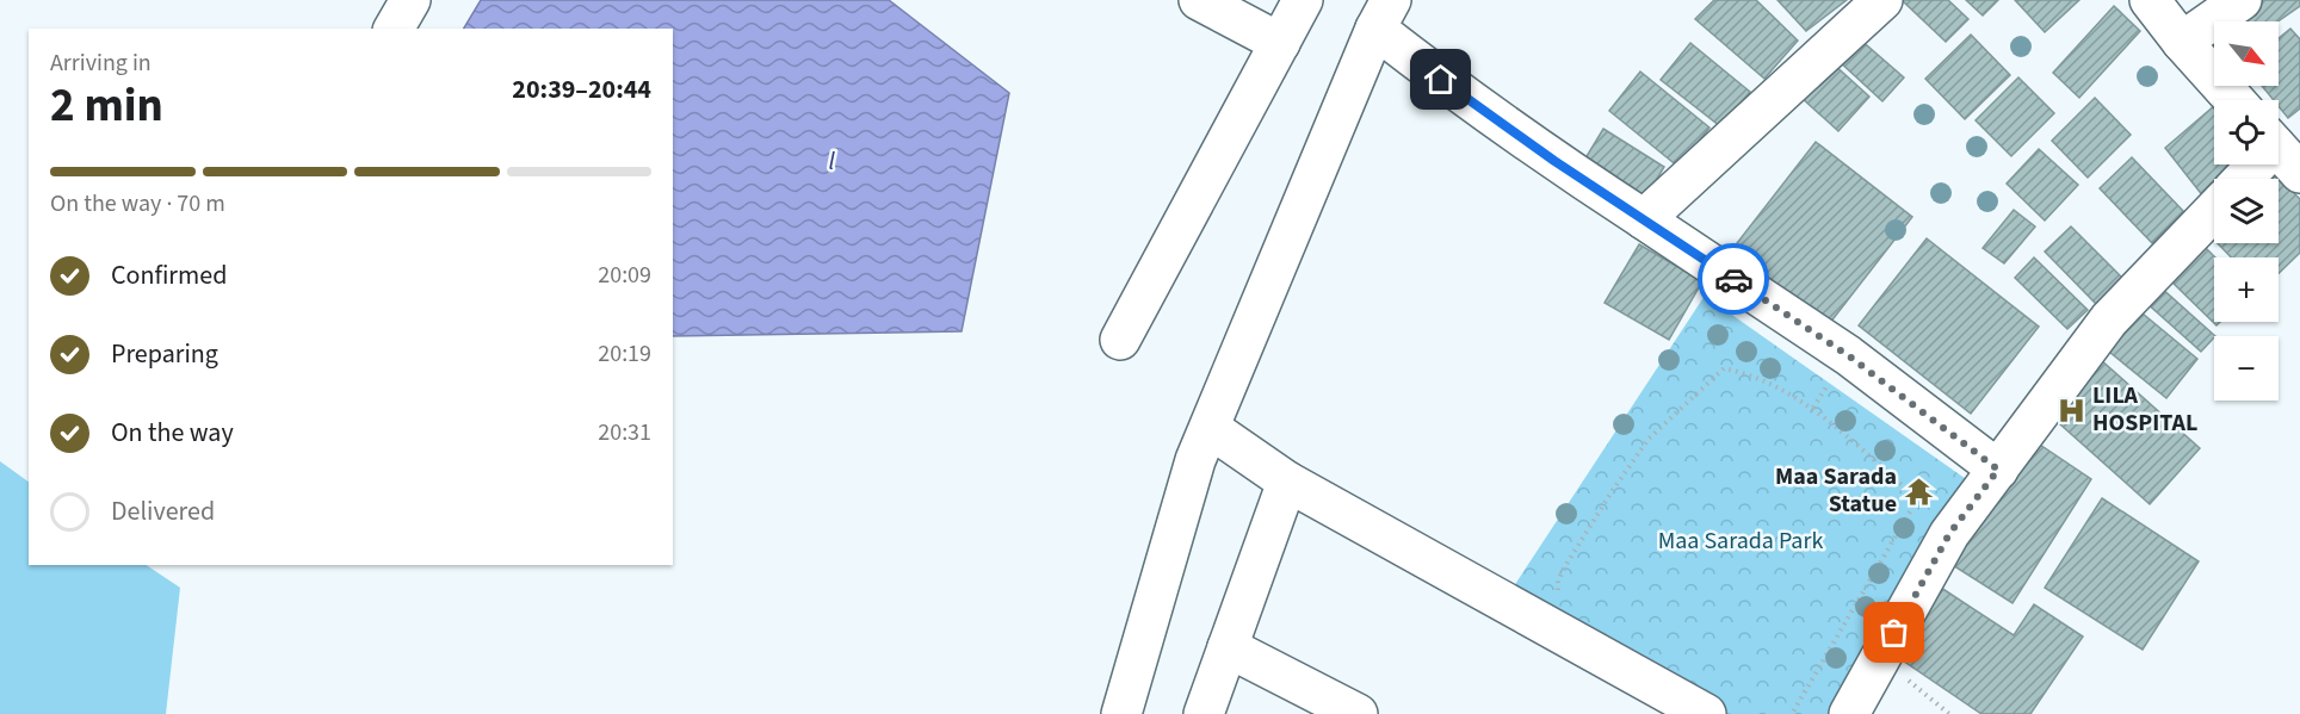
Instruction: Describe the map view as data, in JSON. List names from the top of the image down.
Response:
{
  "water": ["l"],
  "parks": ["Maa Sarada Park"],
  "places": {
    "hospital": ["LILA HOSPITAL"],
    "temple": ["Maa Sarada Statue"]
  },
  "north": "bottom right",
  "page": {
    "map_buttons": ["+", "−"],
    "heading": ["2 min", "Arriving in", "20:39–20:44"],
    "bar": "On the way · 70 m",
    "list": [
      ["Confirmed", "20:09"],
      ["Preparing", "20:19"],
      ["On the way", "20:31"],
      "Delivered"
    ]
  }
}
